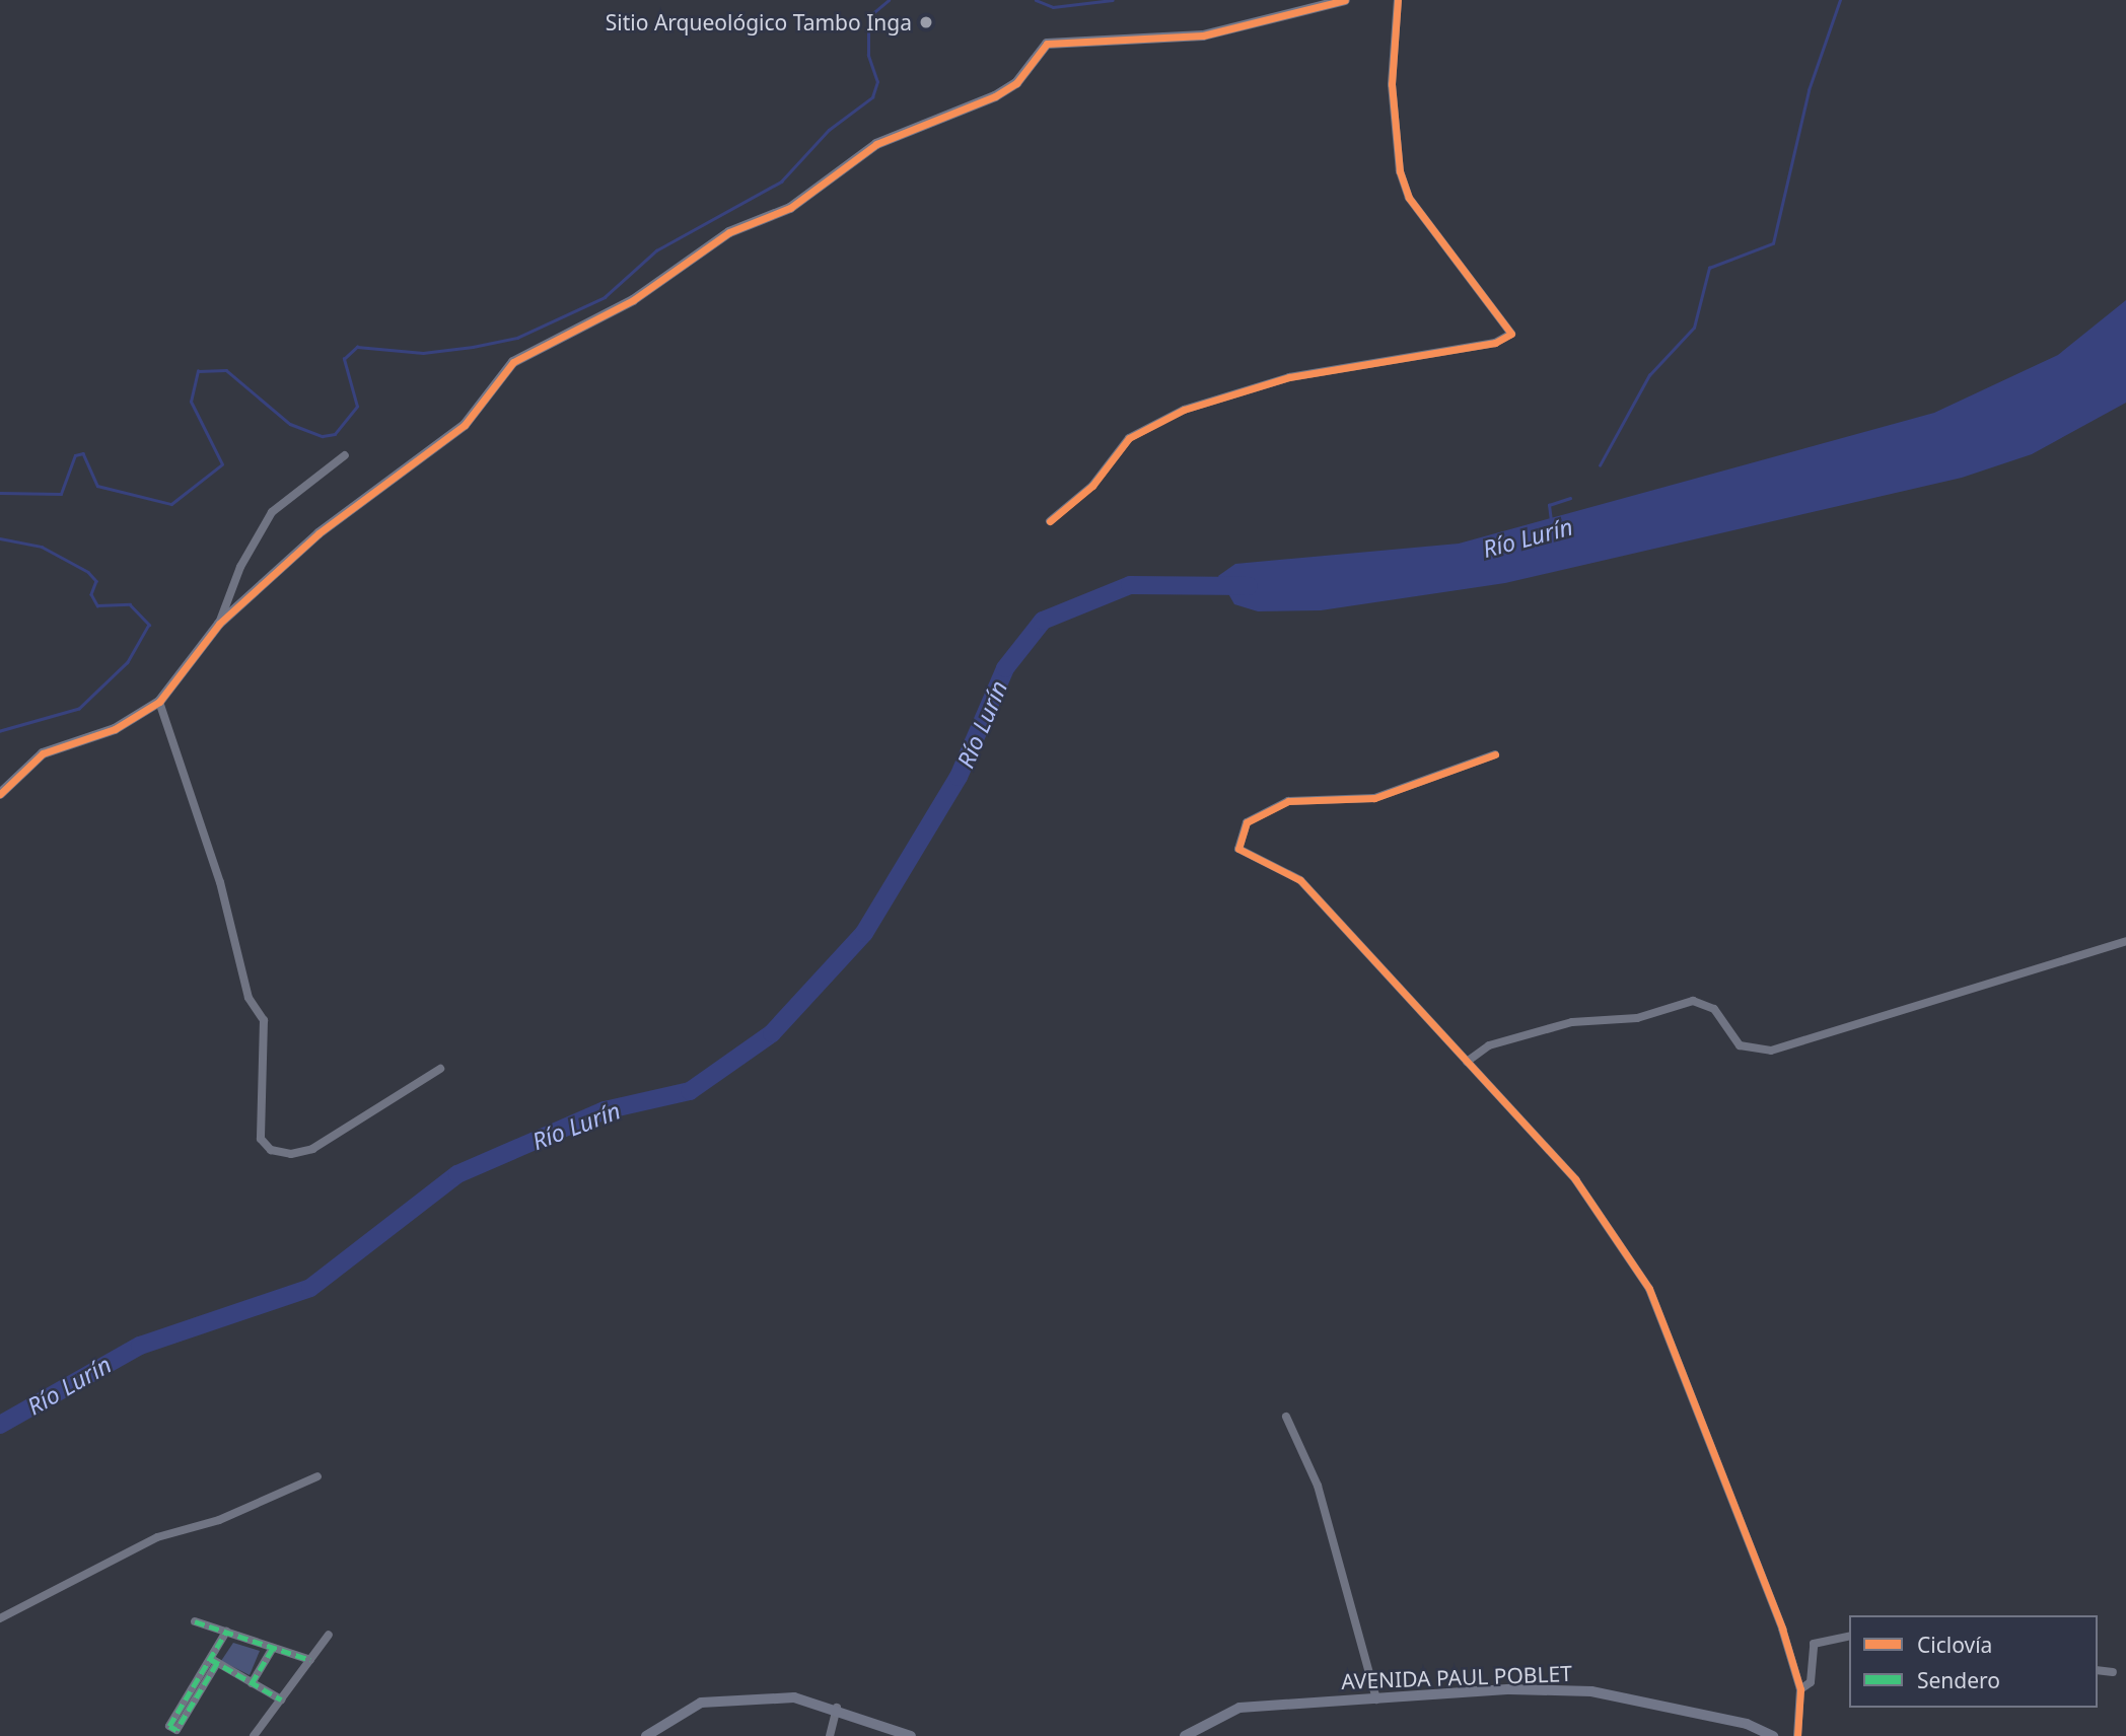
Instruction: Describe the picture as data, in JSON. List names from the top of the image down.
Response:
{
  "streets": {
    "street": ["AVENIDA PAUL POBLET"]
  },
  "water": ["Río Lurín"],
  "places": ["Sitio Arqueológico Tambo Inga"],
  "legend": ["Ciclovía", "Sendero"]
}
